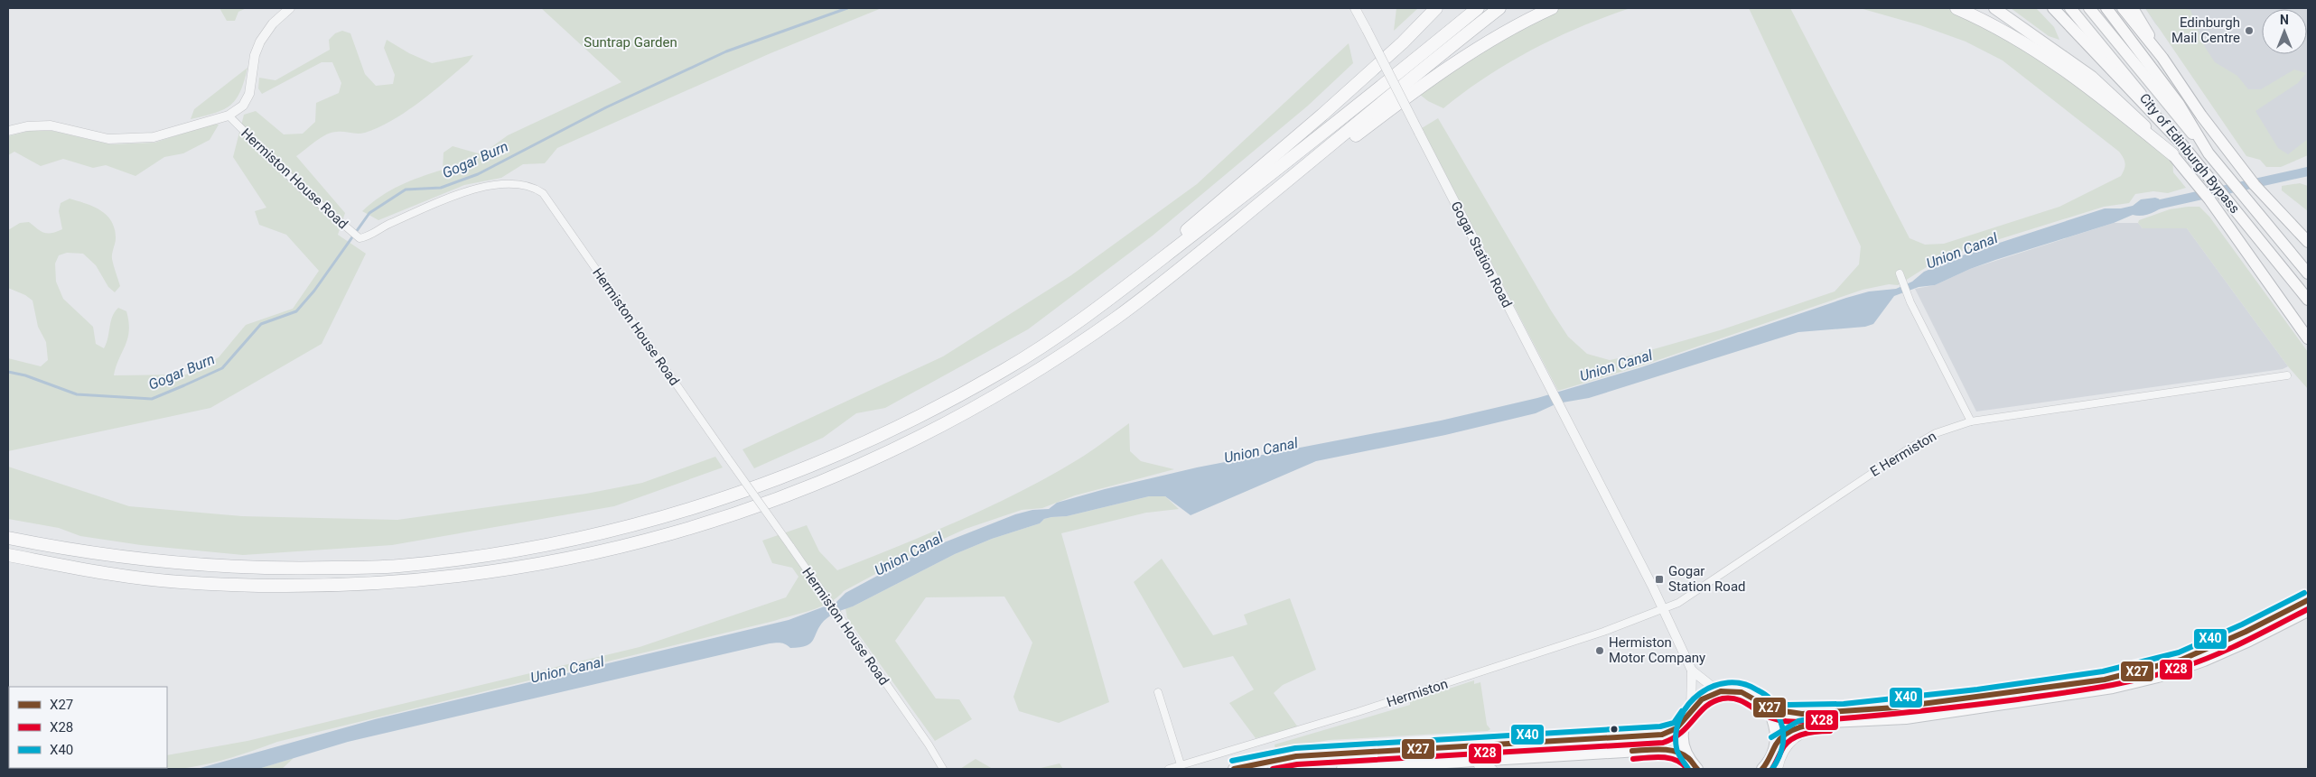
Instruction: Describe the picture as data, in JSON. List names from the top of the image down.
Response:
{
  "streets": {
    "main road": ["City of Edinburgh Bypass"],
    "street": [
      "Hermiston House Road",
      "Gogar Station Road",
      "E Hermiston",
      "Hermiston"
    ]
  },
  "crossings": [
    ["Gogar Station Road", "E Hermiston"],
    ["Gogar Station Road", "Hermiston"],
    ["E Hermiston", "Hermiston"]
  ],
  "water": ["Gogar Burn", "Union Canal"],
  "parks": ["Suntrap Garden"],
  "places": {
    "other": ["Edinburgh Mail Centre", "Hermiston Motor Company"],
    "transit": ["Gogar Station Road"]
  },
  "lines": ["transit line X40", "transit line X27", "transit line X28"],
  "legend": ["X27", "X28", "X40"],
  "north": "top"
}
